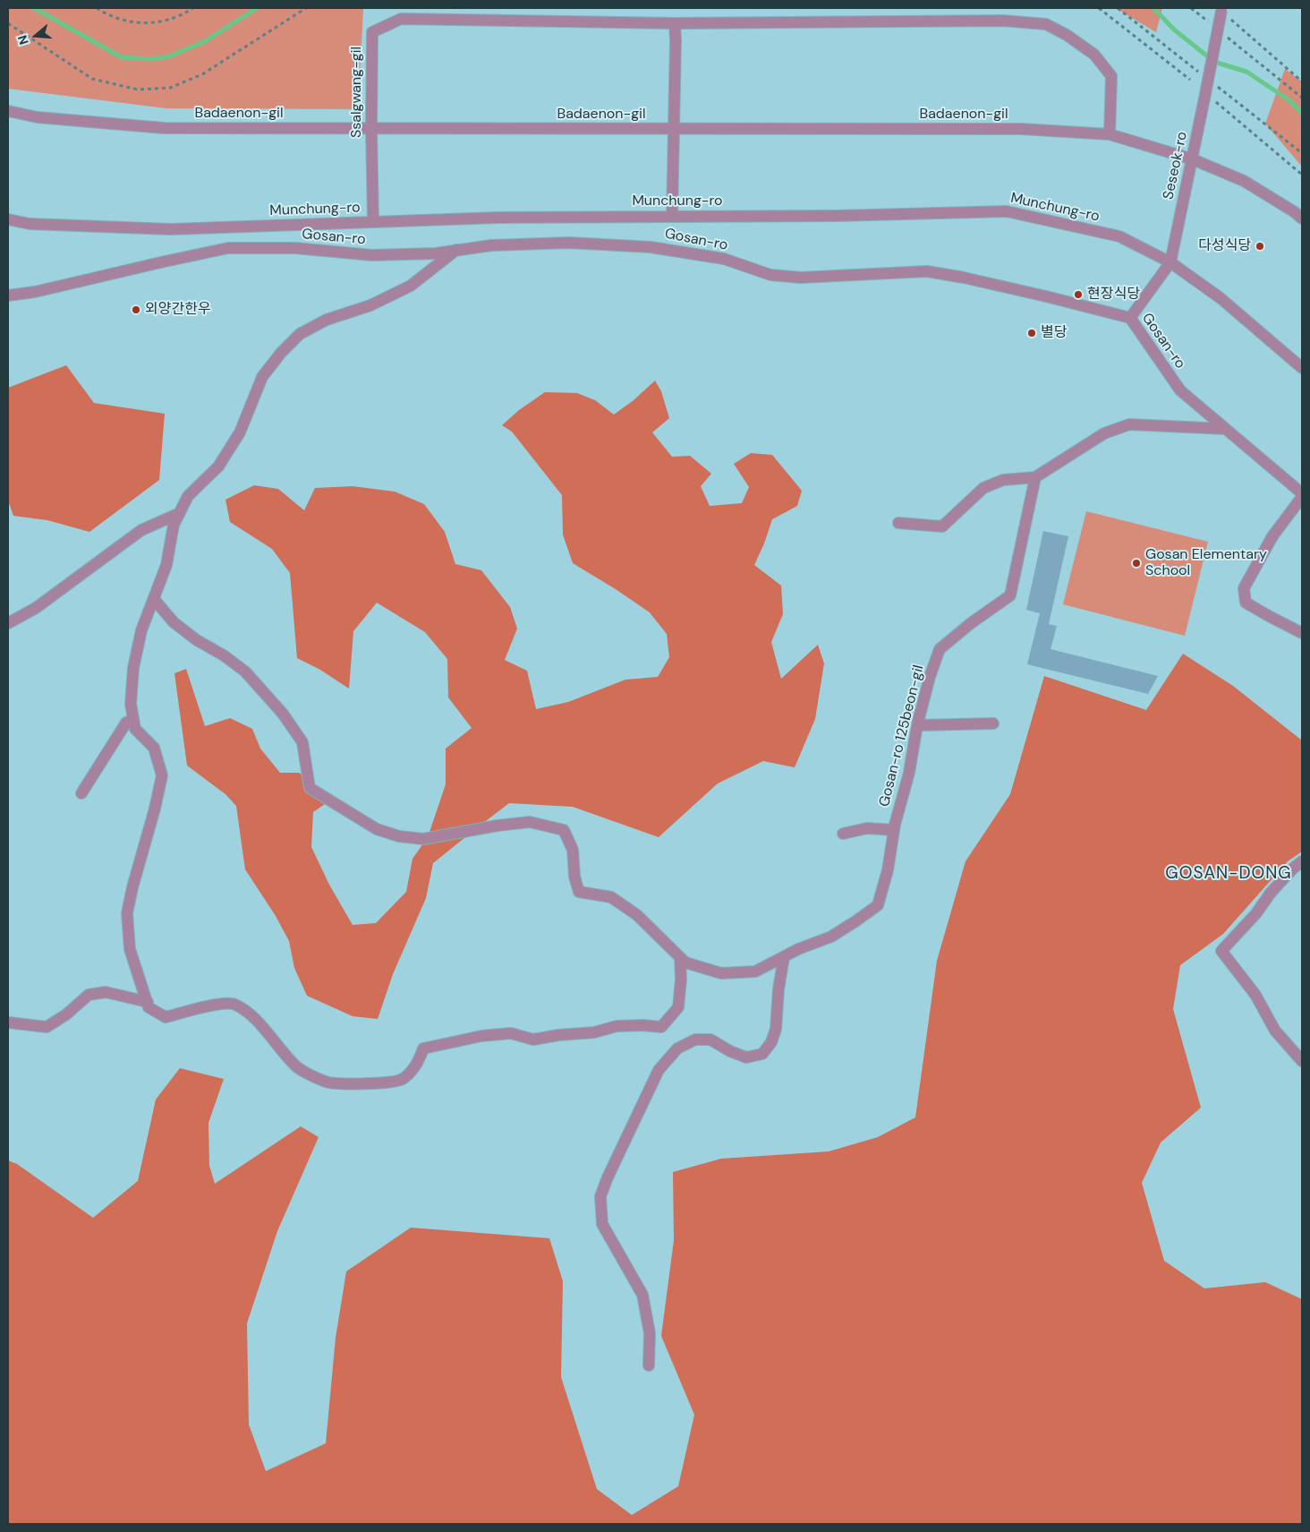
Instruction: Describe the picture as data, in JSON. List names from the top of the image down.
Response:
{
  "streets": {
    "street": [
      "Ssalgwang-gil",
      "Badaenon-gil",
      "Seseok-ro",
      "Munchung-ro",
      "Gosan-ro",
      "Gosan-ro 125beon-gil"
    ]
  },
  "crossings": [
    ["Ssalgwang-gil", "Badaenon-gil"],
    ["Ssalgwang-gil", "Munchung-ro"],
    ["Badaenon-gil", "Seseok-ro"],
    ["Seseok-ro", "Munchung-ro"],
    ["Seseok-ro", "Gosan-ro"]
  ],
  "districts": ["GOSAN-DONG"],
  "places": [
    "다성식당",
    "현장식당",
    "외양간한우",
    "별당",
    "Gosan Elementary School"
  ],
  "north": "left"
}
